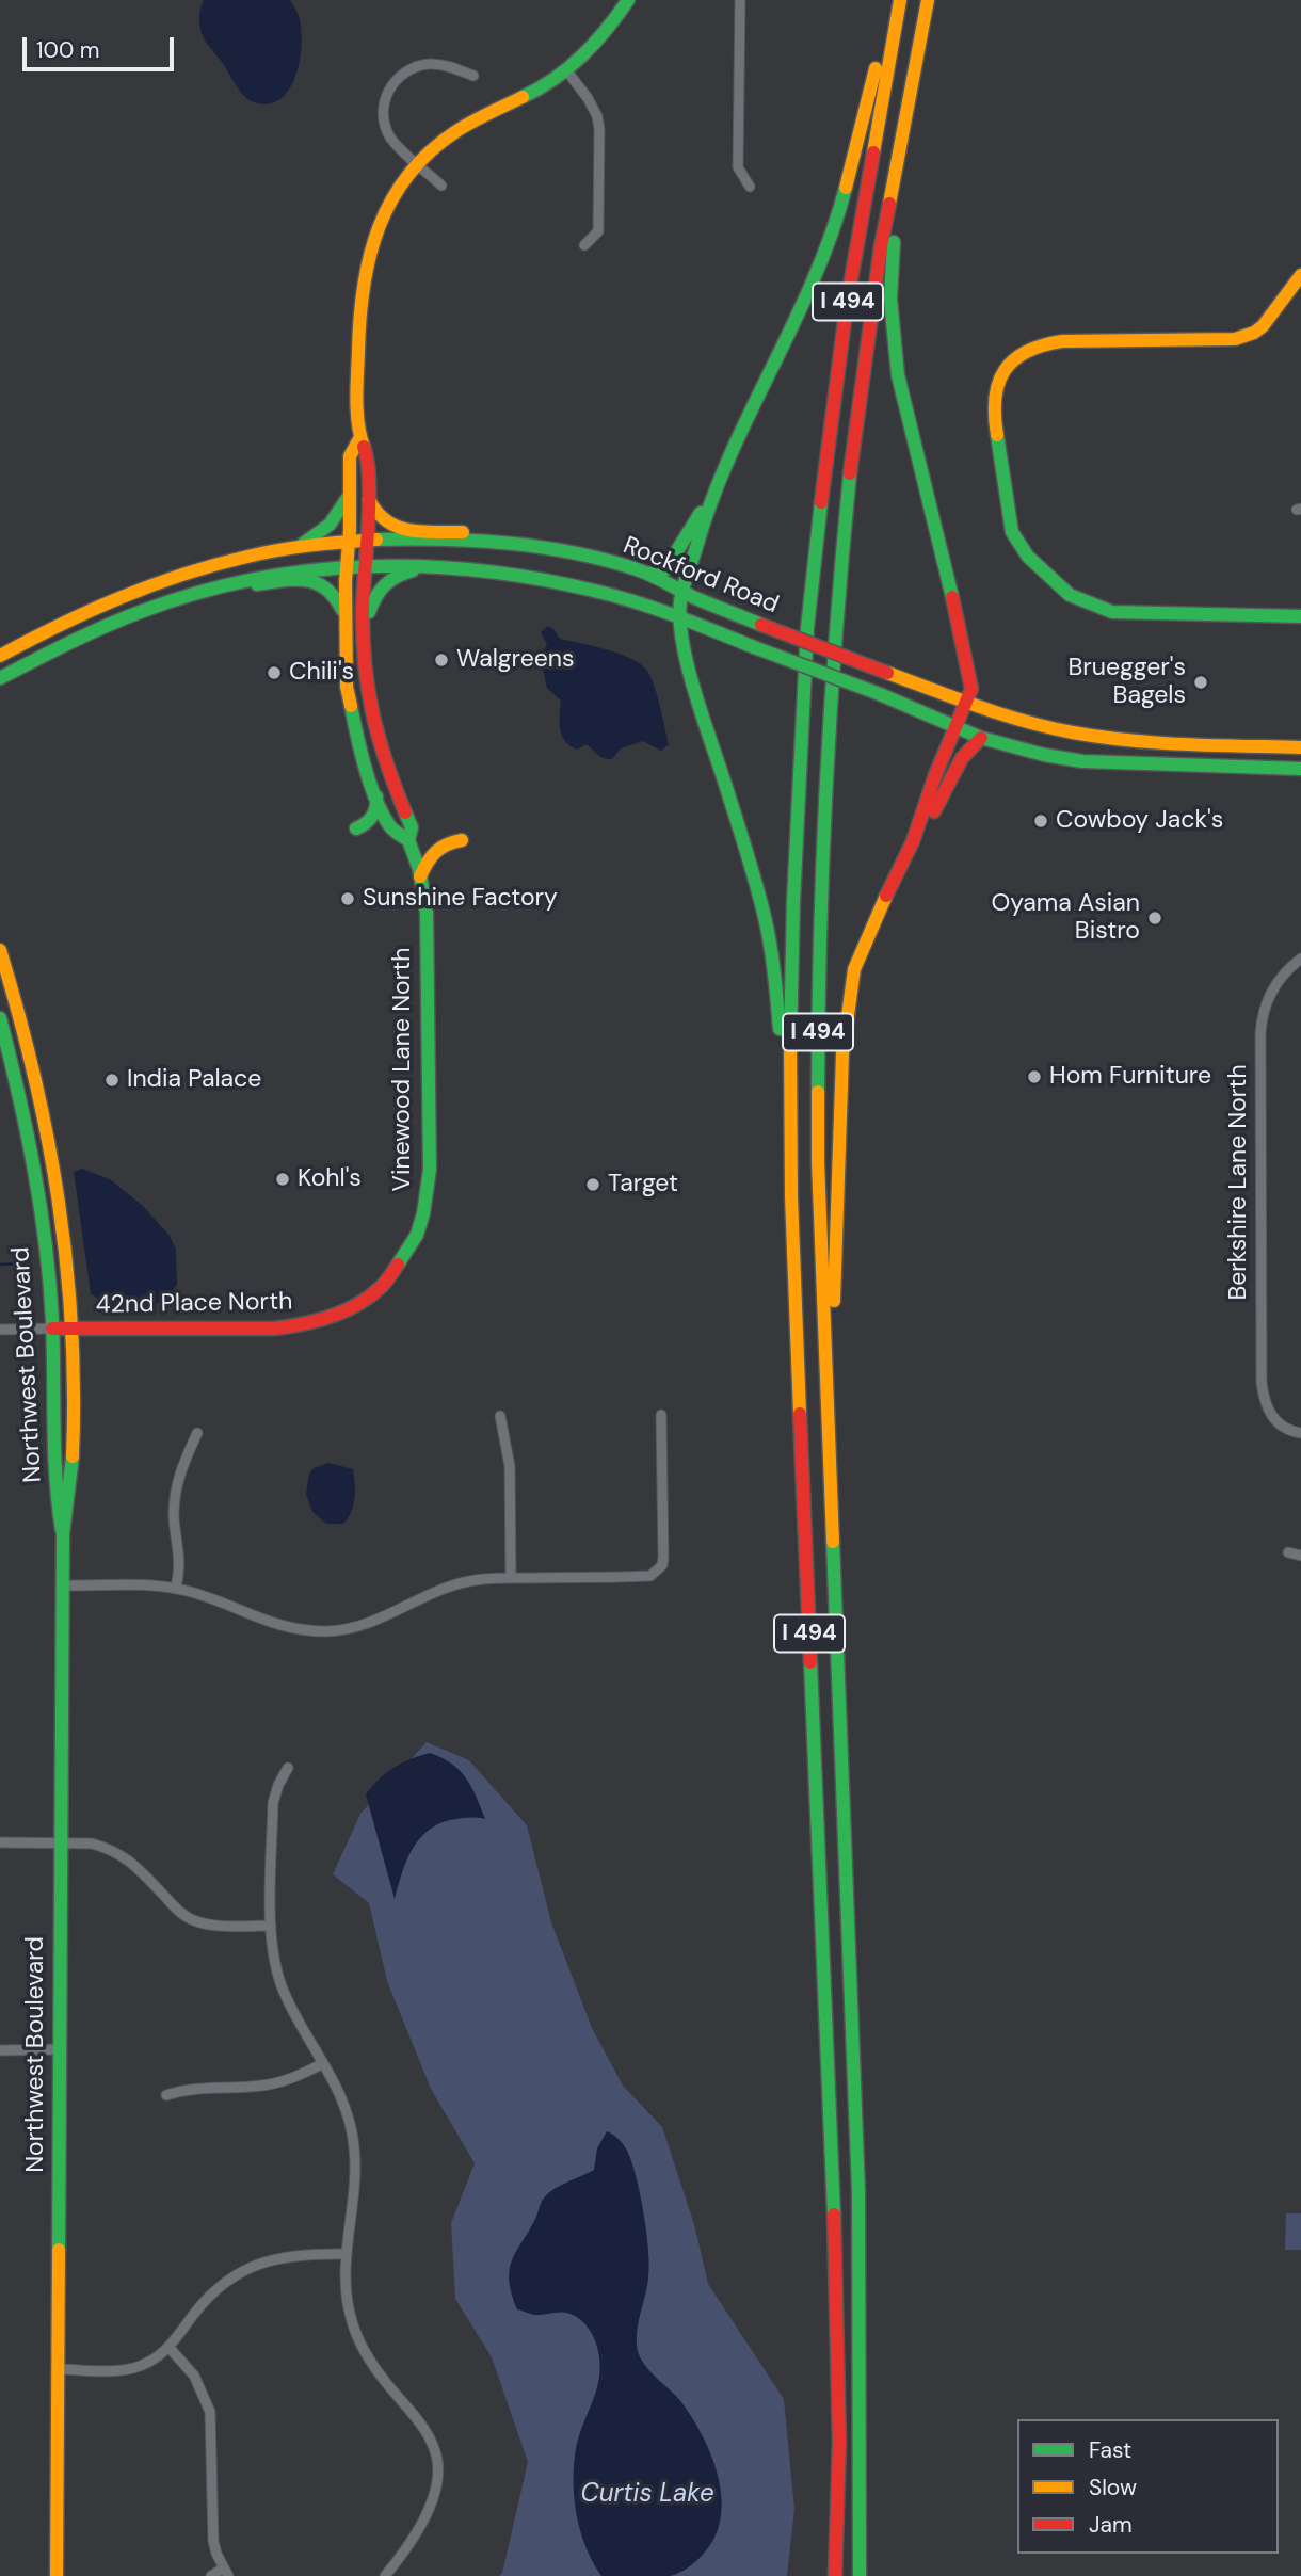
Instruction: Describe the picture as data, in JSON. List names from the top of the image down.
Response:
{
  "streets": {
    "main road": [
      "I 494",
      "Rockford Road",
      "Vinewood Lane North",
      "42nd Place North",
      "Northwest Boulevard"
    ],
    "street": ["Berkshire Lane North"]
  },
  "crossings": [
    ["Rockford Road", "Vinewood Lane North"],
    ["Vinewood Lane North", "42nd Place North"],
    ["42nd Place North", "Northwest Boulevard"]
  ],
  "water": ["Curtis Lake"],
  "places": [
    "Walgreens",
    "Chili's",
    "Bruegger's Bagels",
    "Cowboy Jack's",
    "Sunshine Factory",
    "Oyama Asian Bistro",
    "Hom Furniture",
    "India Palace",
    "Kohl's",
    "Target"
  ],
  "legend": ["Fast", "Slow", "Jam"],
  "scale_bar": "100 m"
}
